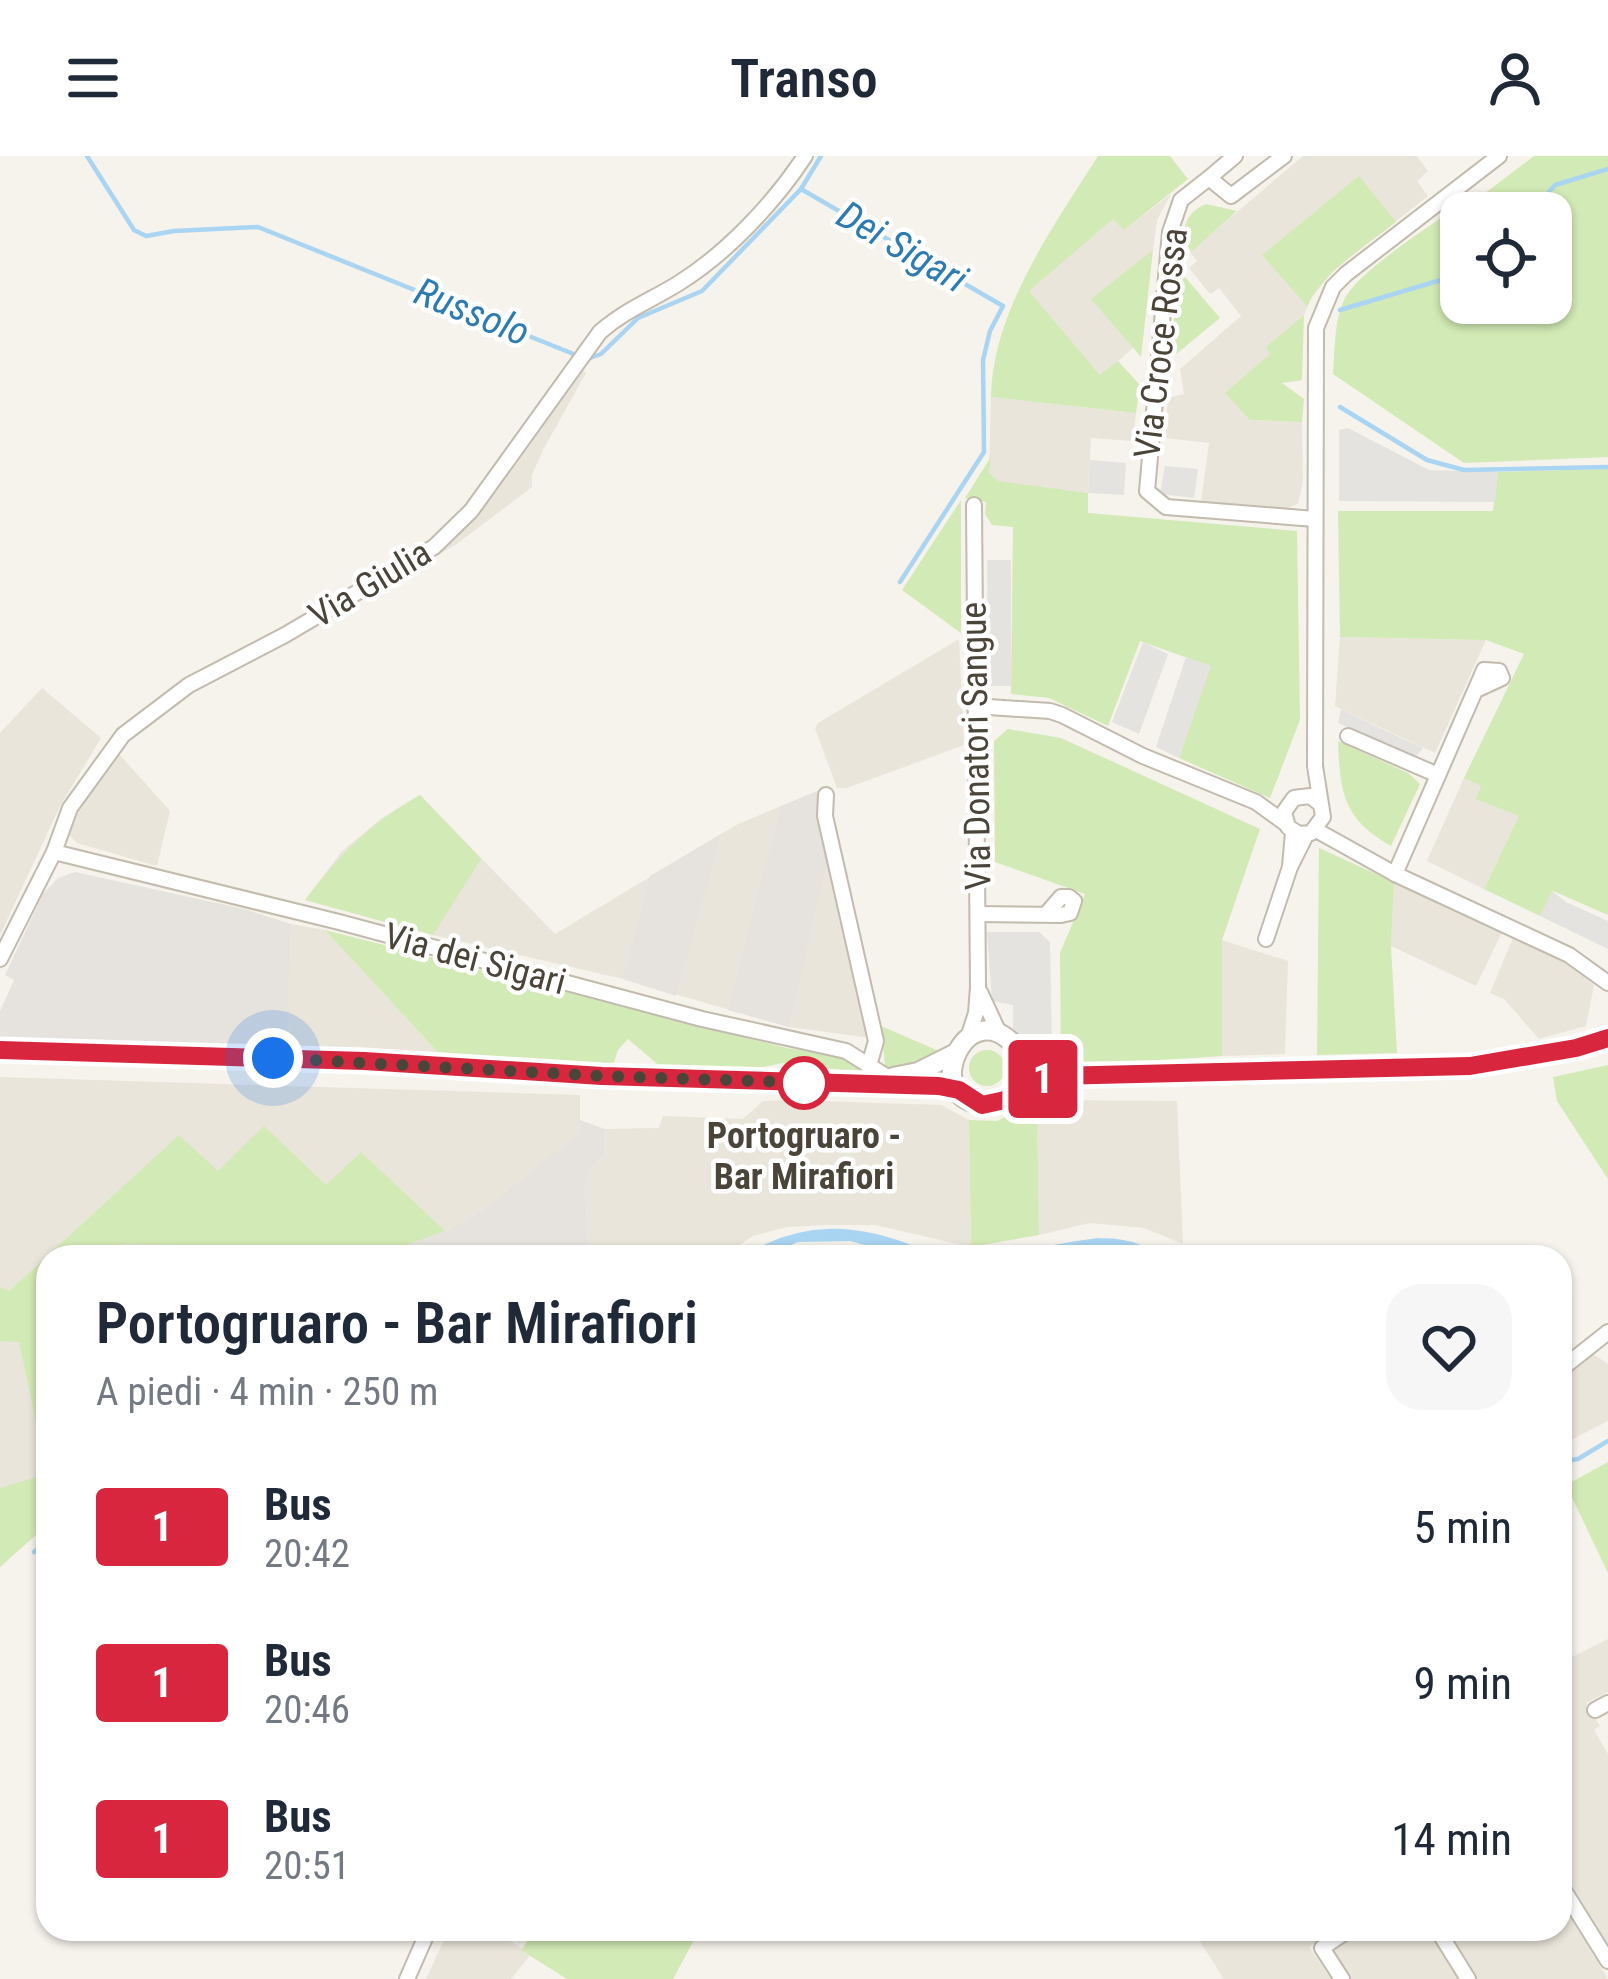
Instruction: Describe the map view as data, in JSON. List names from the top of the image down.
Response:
{
  "streets": {
    "street": [
      "Via Croce Rossa",
      "Via Giulia",
      "Via Donatori Sangue",
      "Via dei Sigari"
    ]
  },
  "crossings": [
    ["Via Giulia", "Via dei Sigari"]
  ],
  "water": ["Dei Sigari", "Russolo"],
  "places": ["Portogruaro - Bar Mirafiori"],
  "lines": ["bus line 1"],
  "page": {
    "header": "Transo",
    "on_map": "1",
    "heading": ["Portogruaro - Bar Mirafiori", "A piedi · 4 min · 250 m"],
    "list": [
      {
        "mark": "1",
        "name": "Bus",
        "note": "20:42",
        "value": "5 min"
      },
      {
        "mark": "1",
        "name": "Bus",
        "note": "20:46",
        "value": "9 min"
      },
      {
        "mark": "1",
        "name": "Bus",
        "note": "20:51",
        "value": "14 min"
      }
    ]
  }
}
